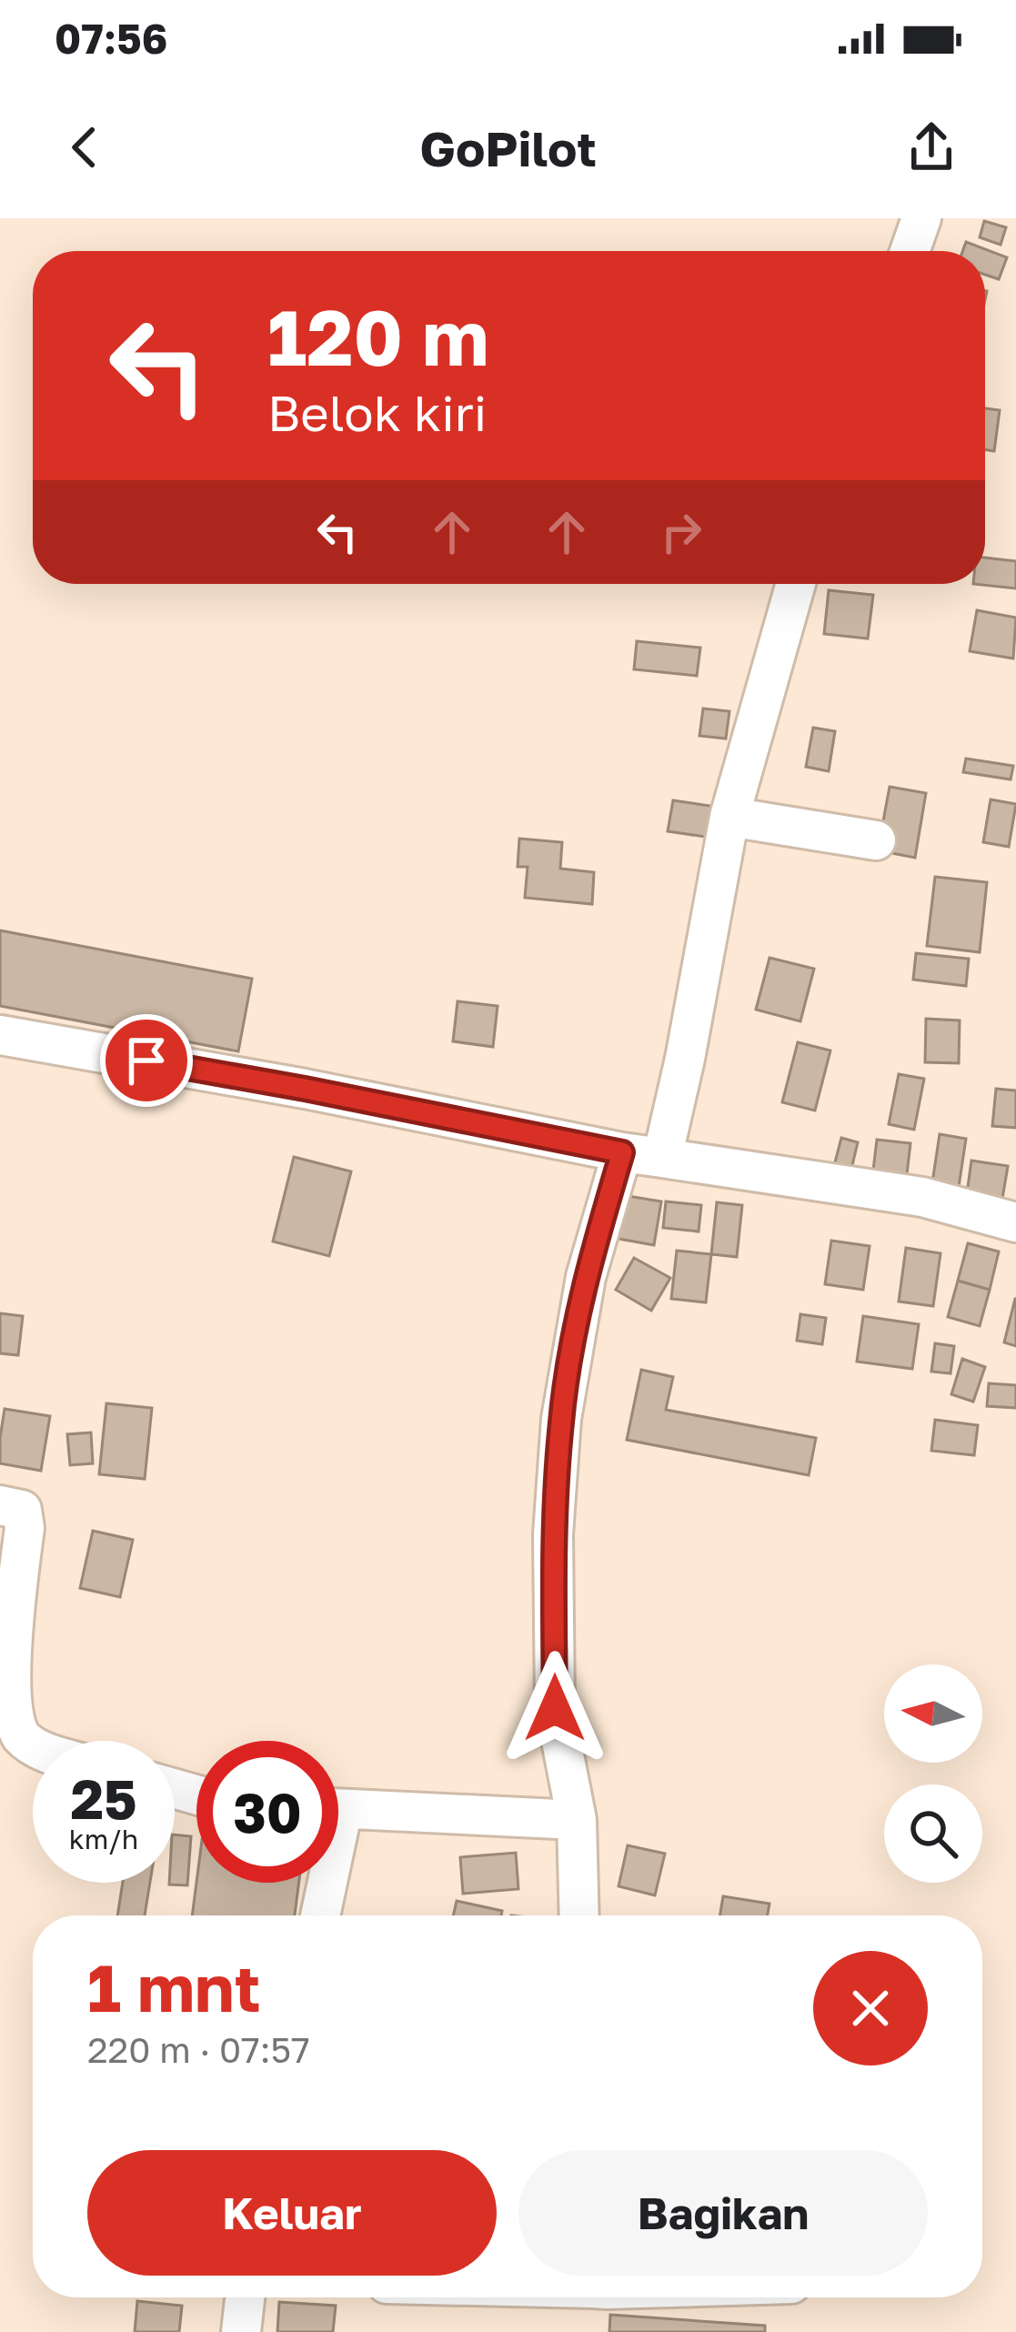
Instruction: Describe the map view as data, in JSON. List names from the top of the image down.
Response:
{
  "north": "left",
  "page": {
    "status": "07:56",
    "header": "GoPilot",
    "turn": ["120 m", "Belok kiri"],
    "speed": "25 km/h",
    "limit": "30",
    "heading": ["1 mnt", "220 m · 07:57"],
    "buttons": ["Keluar", "Bagikan"]
  }
}
